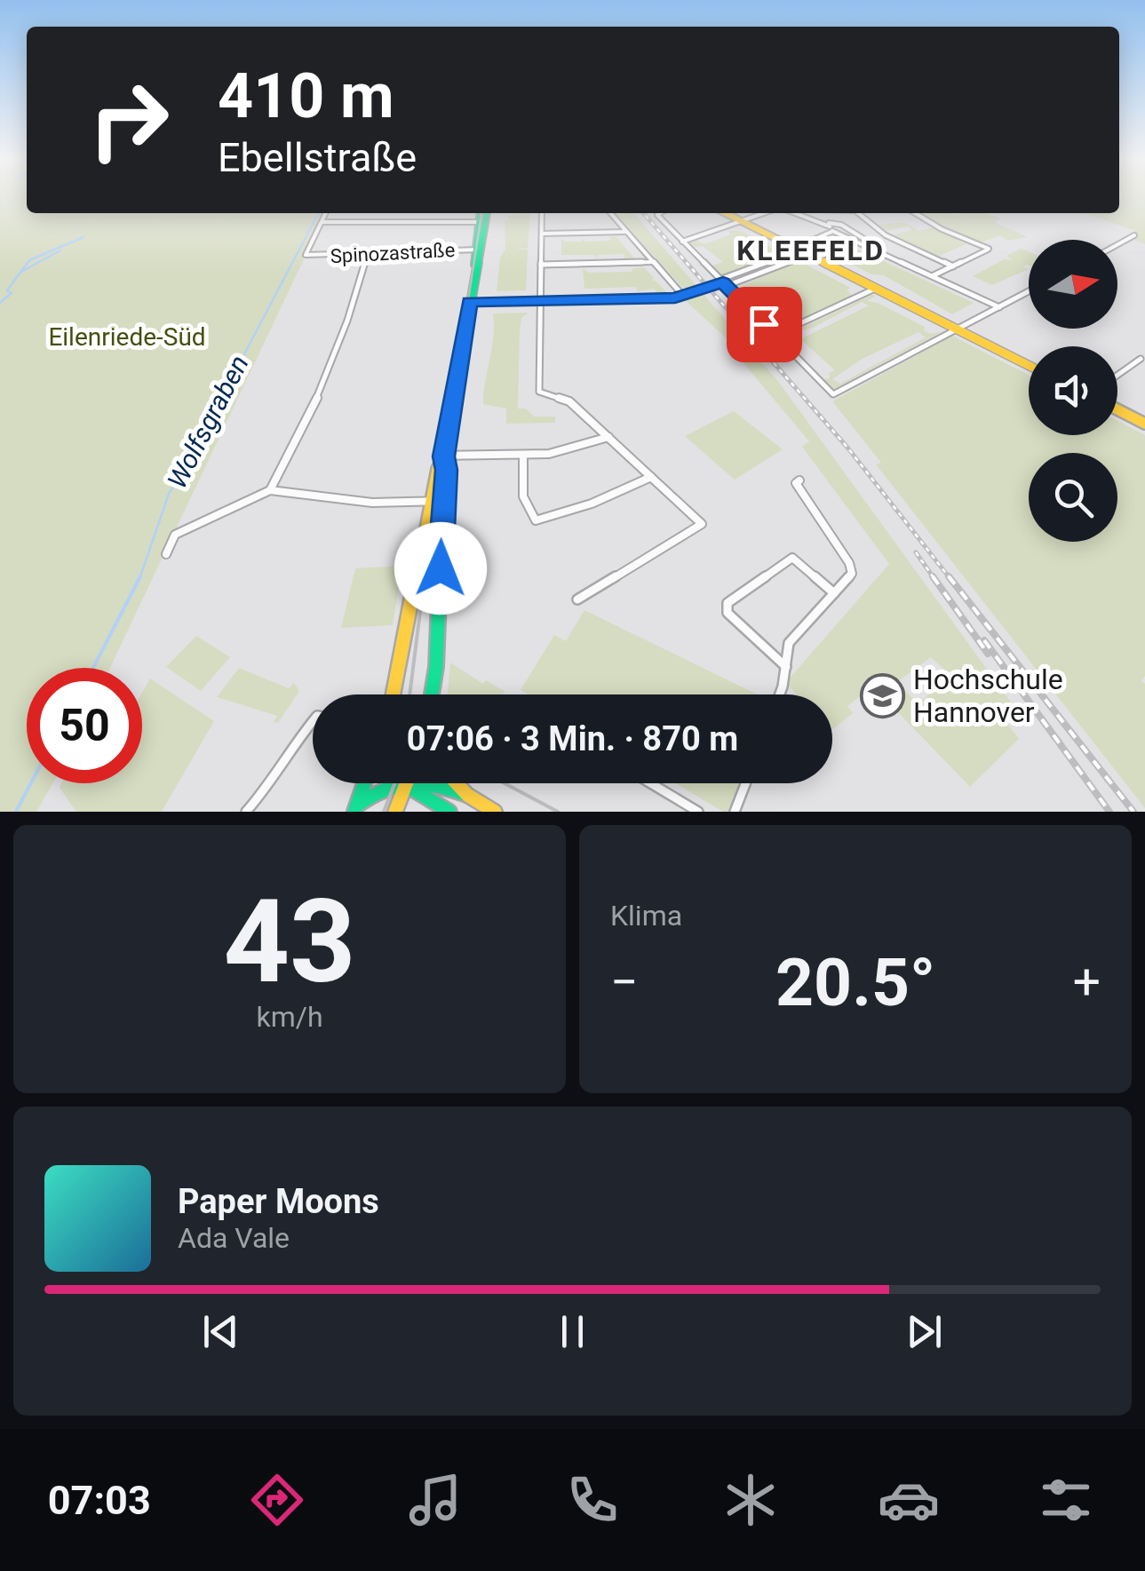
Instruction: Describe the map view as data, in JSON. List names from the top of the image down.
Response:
{
  "streets": {
    "street": ["Spinozastraße"]
  },
  "districts": ["KLEEFELD"],
  "water": ["Wolfsgraben"],
  "parks": ["Eilenriede-Süd"],
  "places": {
    "school or university": ["Hochschule Hannover"]
  },
  "north": "right",
  "page": {
    "turn": ["410 m", "Ebellstraße"],
    "limit": "50",
    "trip": "07:06 · 3 Min. · 870 m",
    "tile": [
      ["43", "km/h"],
      "Klima"
    ],
    "heat": ["−", "20.5°", "+"],
    "song": ["Paper Moons", "Ada Vale"],
    "tabs": "07:03"
  }
}
